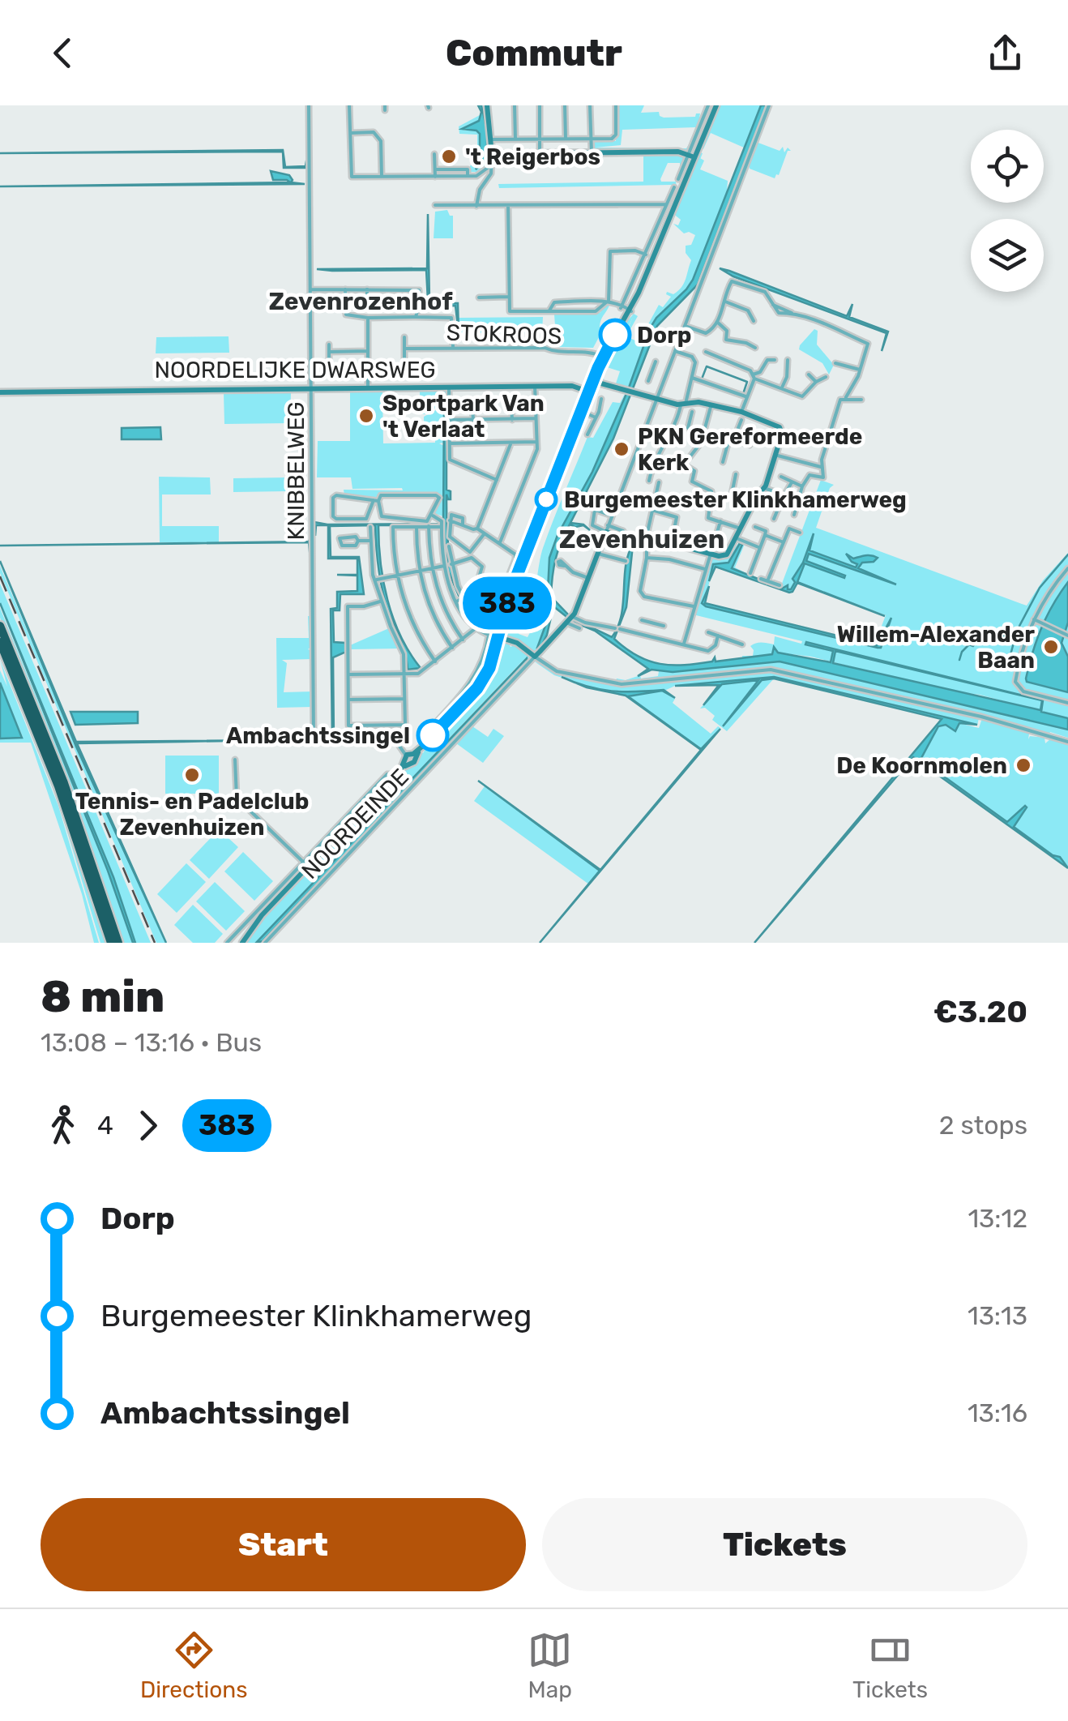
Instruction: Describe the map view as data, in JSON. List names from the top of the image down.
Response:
{
  "streets": {
    "street": [
      "STOKROOS",
      "NOORDELIJKE DWARSWEG",
      "KNIBBELWEG",
      "NOORDEINDE"
    ]
  },
  "crossings": [
    ["NOORDELIJKE DWARSWEG", "KNIBBELWEG"]
  ],
  "districts": ["Zevenrozenhof", "Zevenhuizen"],
  "places": [
    "'t Reigerbos",
    "Dorp",
    "Sportpark Van 't Verlaat",
    "PKN Gereformeerde Kerk",
    "Burgemeester Klinkhamerweg",
    "Willem-Alexander Baan",
    "Ambachtssingel",
    "De Koornmolen",
    "Tennis- en Padelclub Zevenhuizen"
  ],
  "lines": ["bus line 383"],
  "page": {
    "header": "Commutr",
    "on_map": "383",
    "heading": ["8 min", "13:08 – 13:16 · Bus", "€3.20"],
    "legs": ["4", "383", "2 stops"],
    "list": [
      {
        "name": "Dorp",
        "value": "13:12"
      },
      {
        "name": "Burgemeester Klinkhamerweg",
        "value": "13:13"
      },
      {
        "name": "Ambachtssingel",
        "value": "13:16"
      }
    ],
    "buttons": ["Start", "Tickets"],
    "tabs": ["Directions", "Map", "Tickets"]
  }
}
